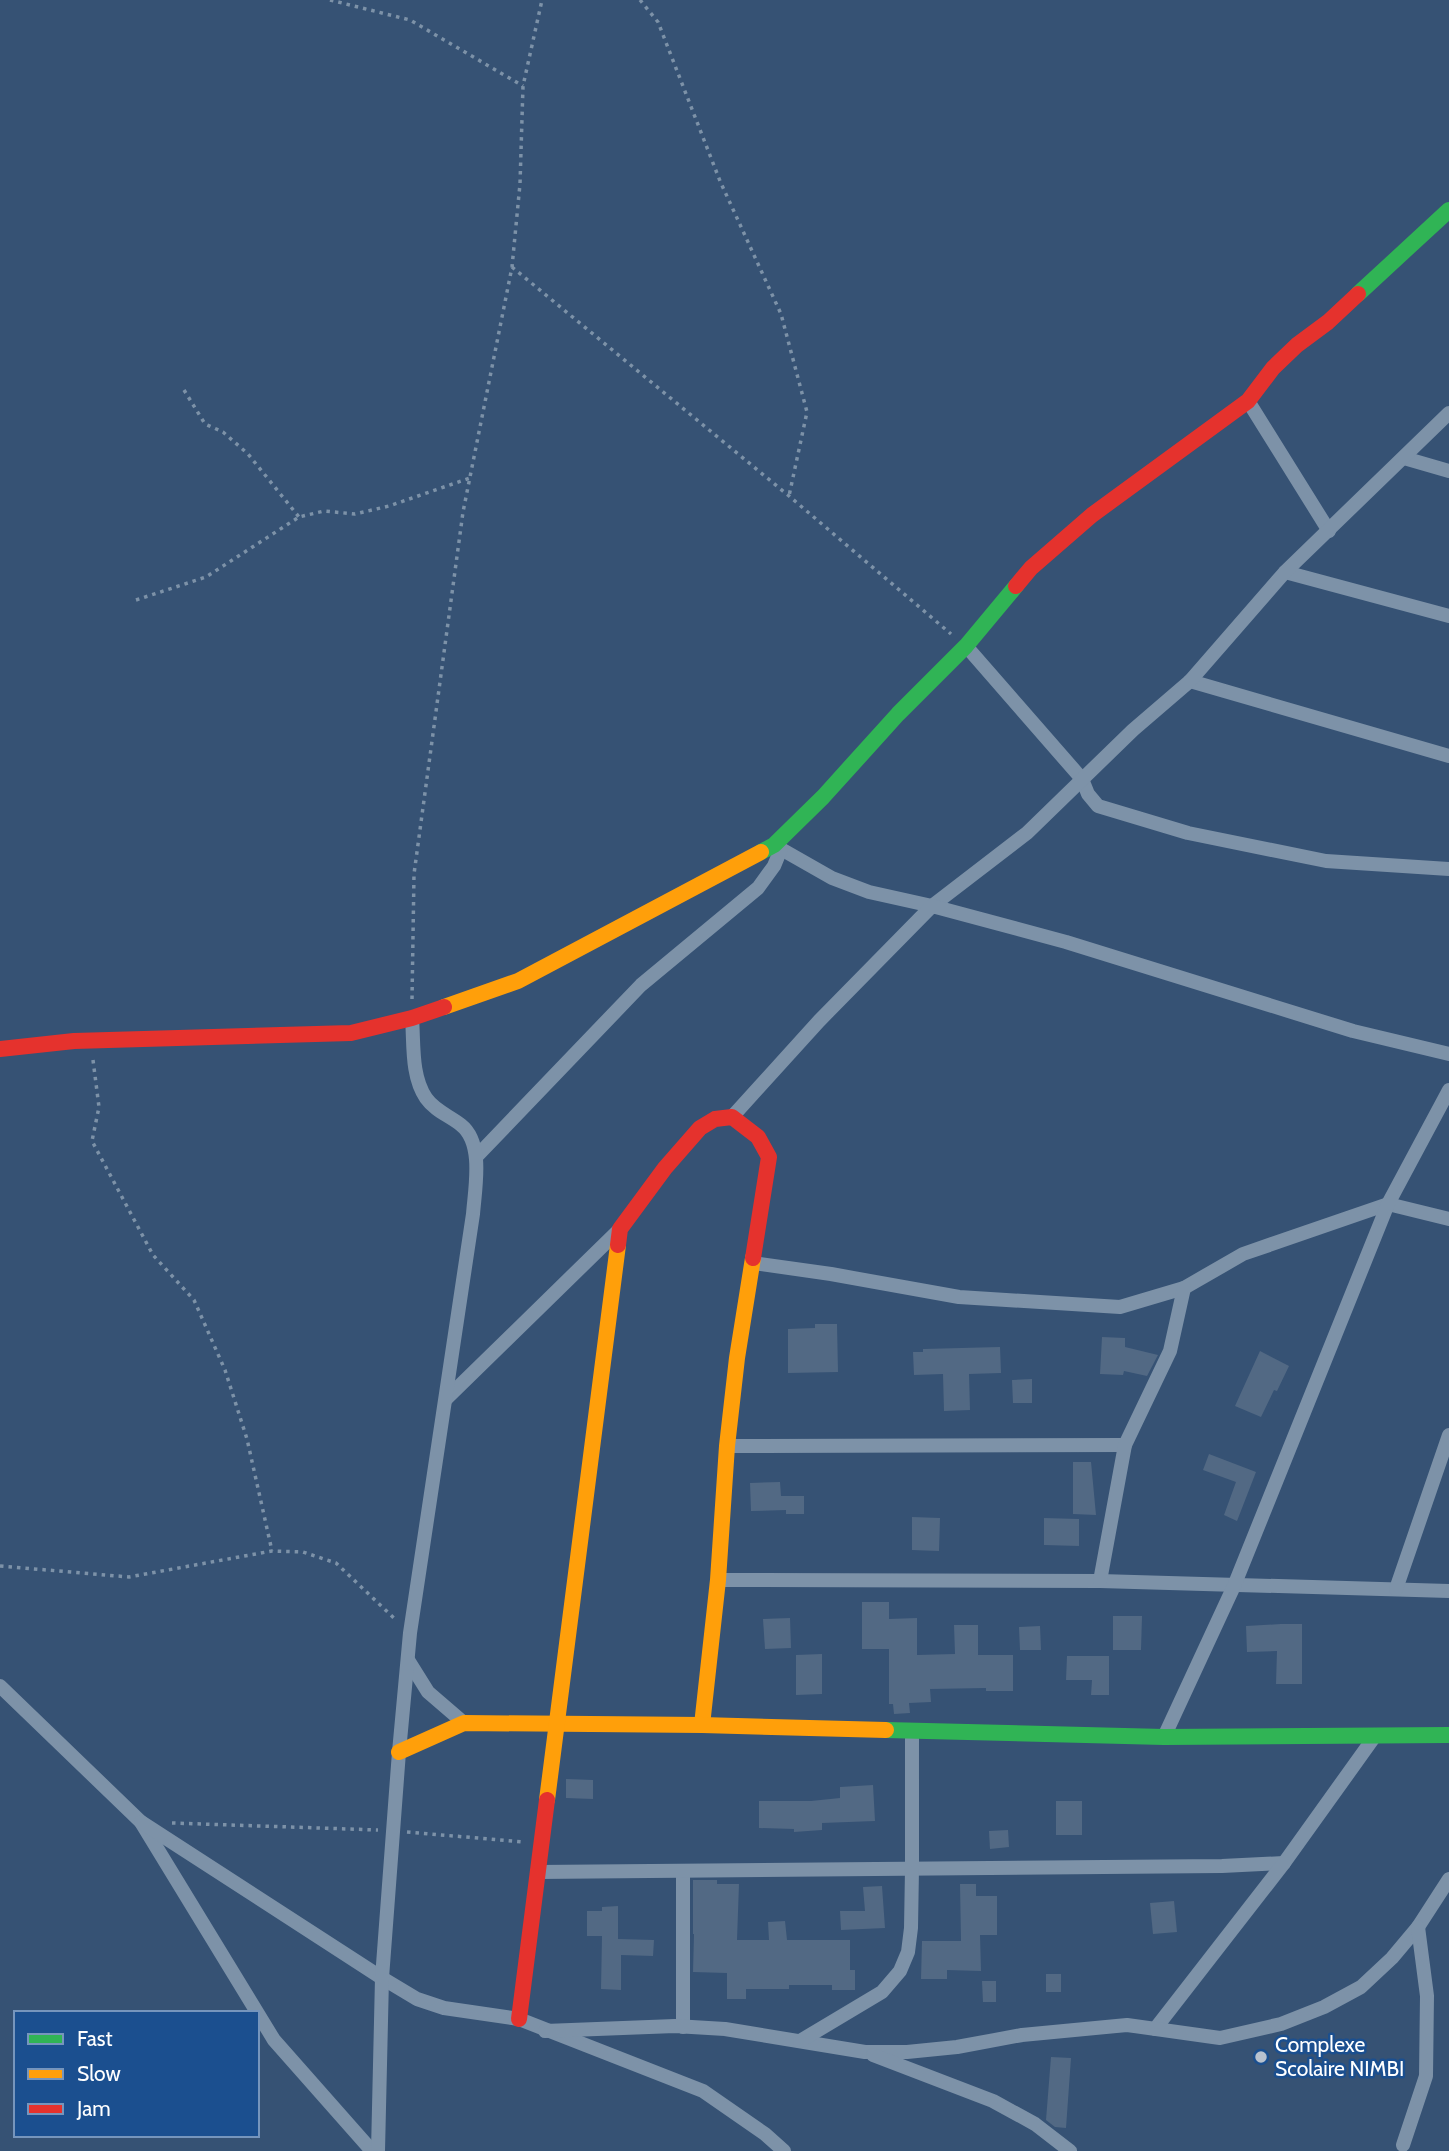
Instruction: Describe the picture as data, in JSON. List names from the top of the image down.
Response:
{
  "places": ["Complexe Scolaire NIMBI"],
  "legend": ["Fast", "Slow", "Jam"]
}
